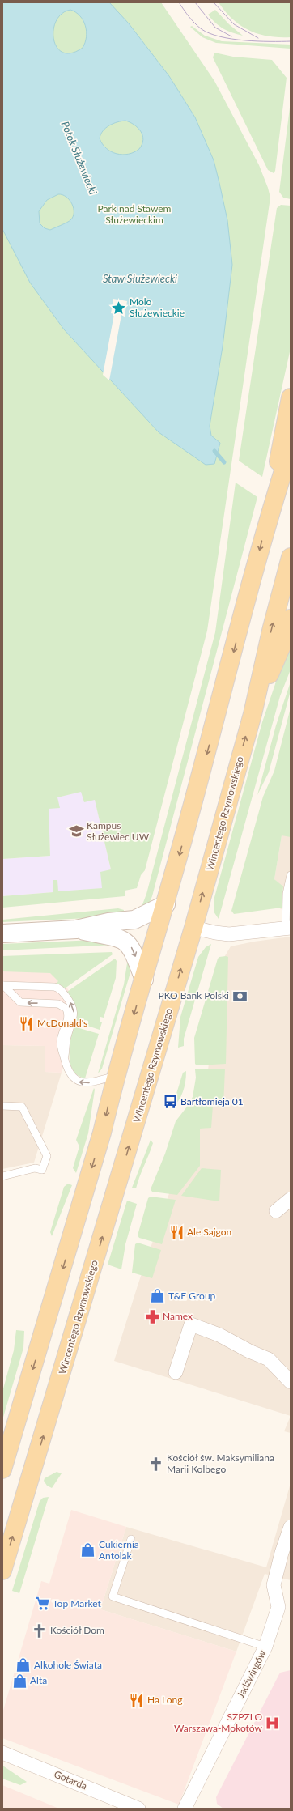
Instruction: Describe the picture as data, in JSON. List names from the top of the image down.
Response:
{
  "streets": {
    "main road": ["Wincentego Rzymowskiego"],
    "street": ["Jadźwingów", "Gotarda"]
  },
  "water": ["Potok Służewiecki", "Staw Służewiecki"],
  "parks": ["Park nad Stawem Służewieckim"],
  "places": {
    "place": ["Molo Służewieckie"],
    "school or university": ["Kampus Służewiec UW"],
    "bank": ["PKO Bank Polski"],
    "restaurant": ["McDonald's", "Ale Sajgon", "Ha Long"],
    "bus stop": ["Bartłomieja 01"],
    "shop": [
      "T&E Group",
      "Cukiernia Antolak",
      "Alkohole Świata",
      "Alta"
    ],
    "pharmacy": ["Namex"],
    "church": ["Kościół św. Maksymiliana Marii Kolbego", "Kościół Dom"],
    "supermarket": ["Top Market"],
    "hospital": ["SZPZLO Warszawa-Mokotów"]
  }
}
